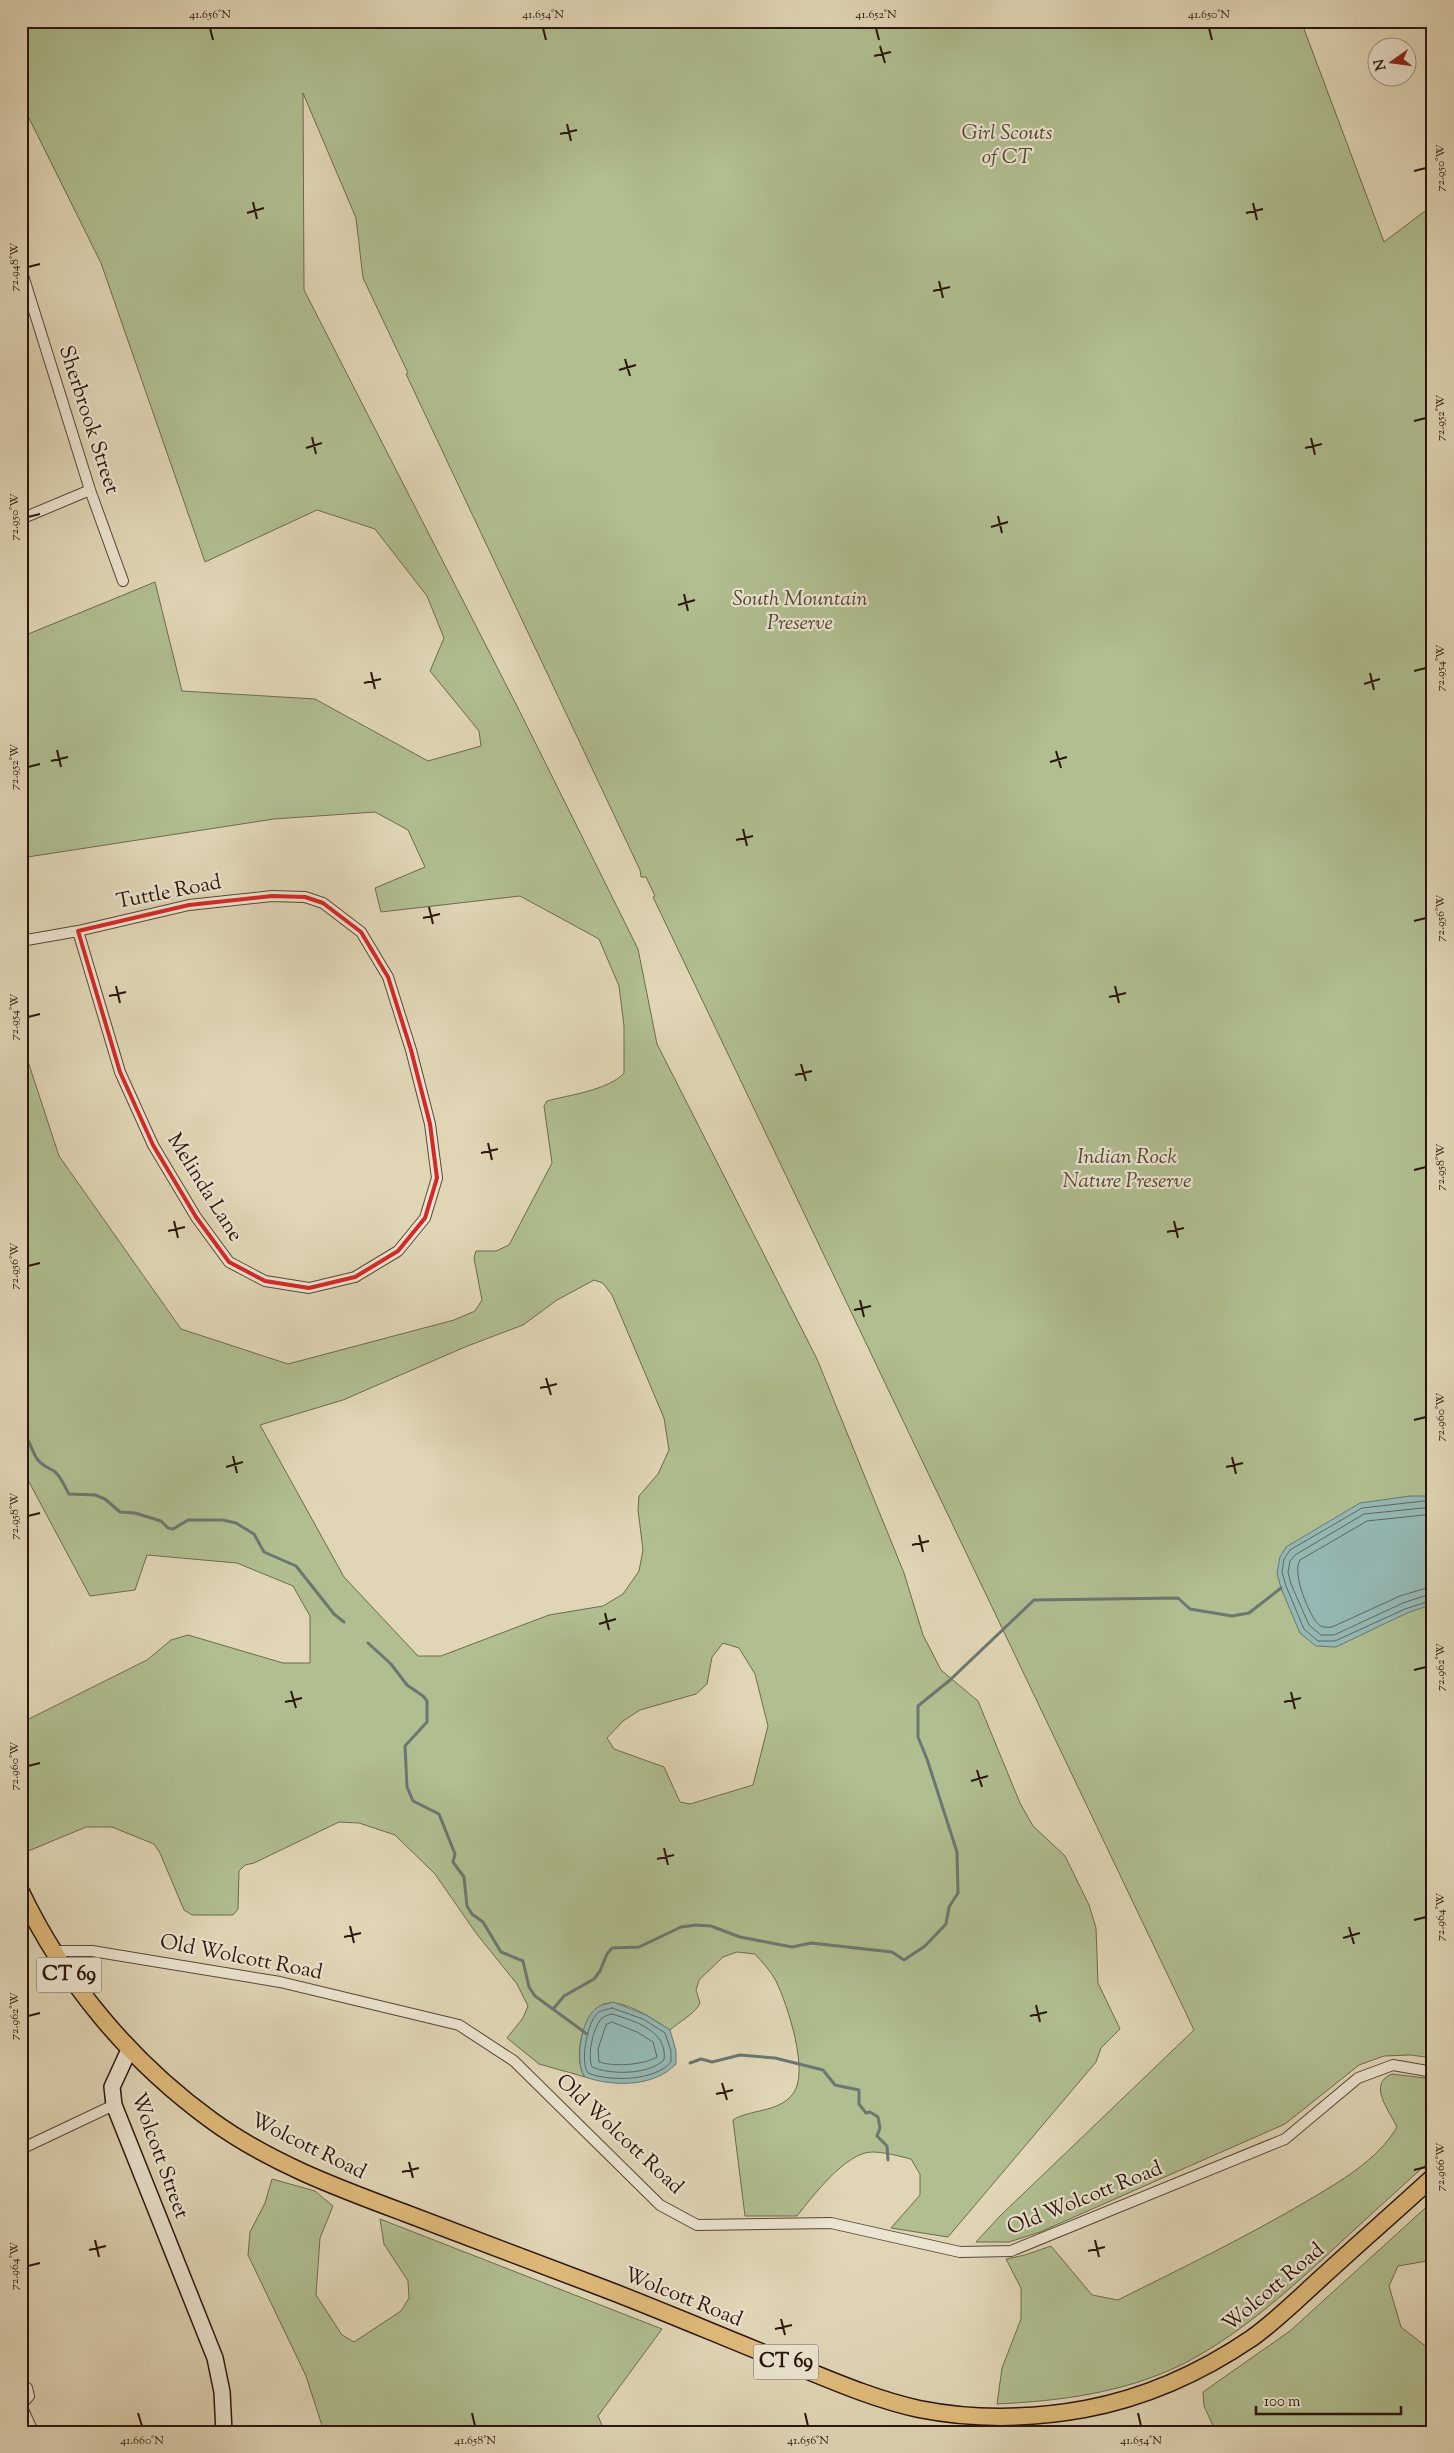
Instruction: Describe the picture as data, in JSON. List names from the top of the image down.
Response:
{
  "streets": {
    "main road": ["CT 69", "Wolcott Road", "Wolcott Street"],
    "street": [
      "Sherbrook Street",
      "Tuttle Road",
      "Melinda Lane",
      "Old Wolcott Road"
    ]
  },
  "crossings": [
    ["Tuttle Road", "Melinda Lane"],
    ["Old Wolcott Road", "CT 69"],
    ["CT 69", "Wolcott Road"],
    ["CT 69", "Wolcott Street"],
    ["Wolcott Road", "Wolcott Street"]
  ],
  "parks": ["Girl Scouts of CT", "South Mountain Preserve", "Indian Rock Nature Preserve"],
  "scale_bar": "100 m",
  "north": "left",
  "coordinates": [
    "41.656°N",
    "41.654°N",
    "41.652°N",
    "41.650°N",
    "72.950°W",
    "72.948°W",
    "72.952°W",
    "72.954°W",
    "72.956°W",
    "72.958°W",
    "72.960°W",
    "72.962°W",
    "72.964°W",
    "72.966°W",
    "41.660°N",
    "41.658°N"
  ]
}
